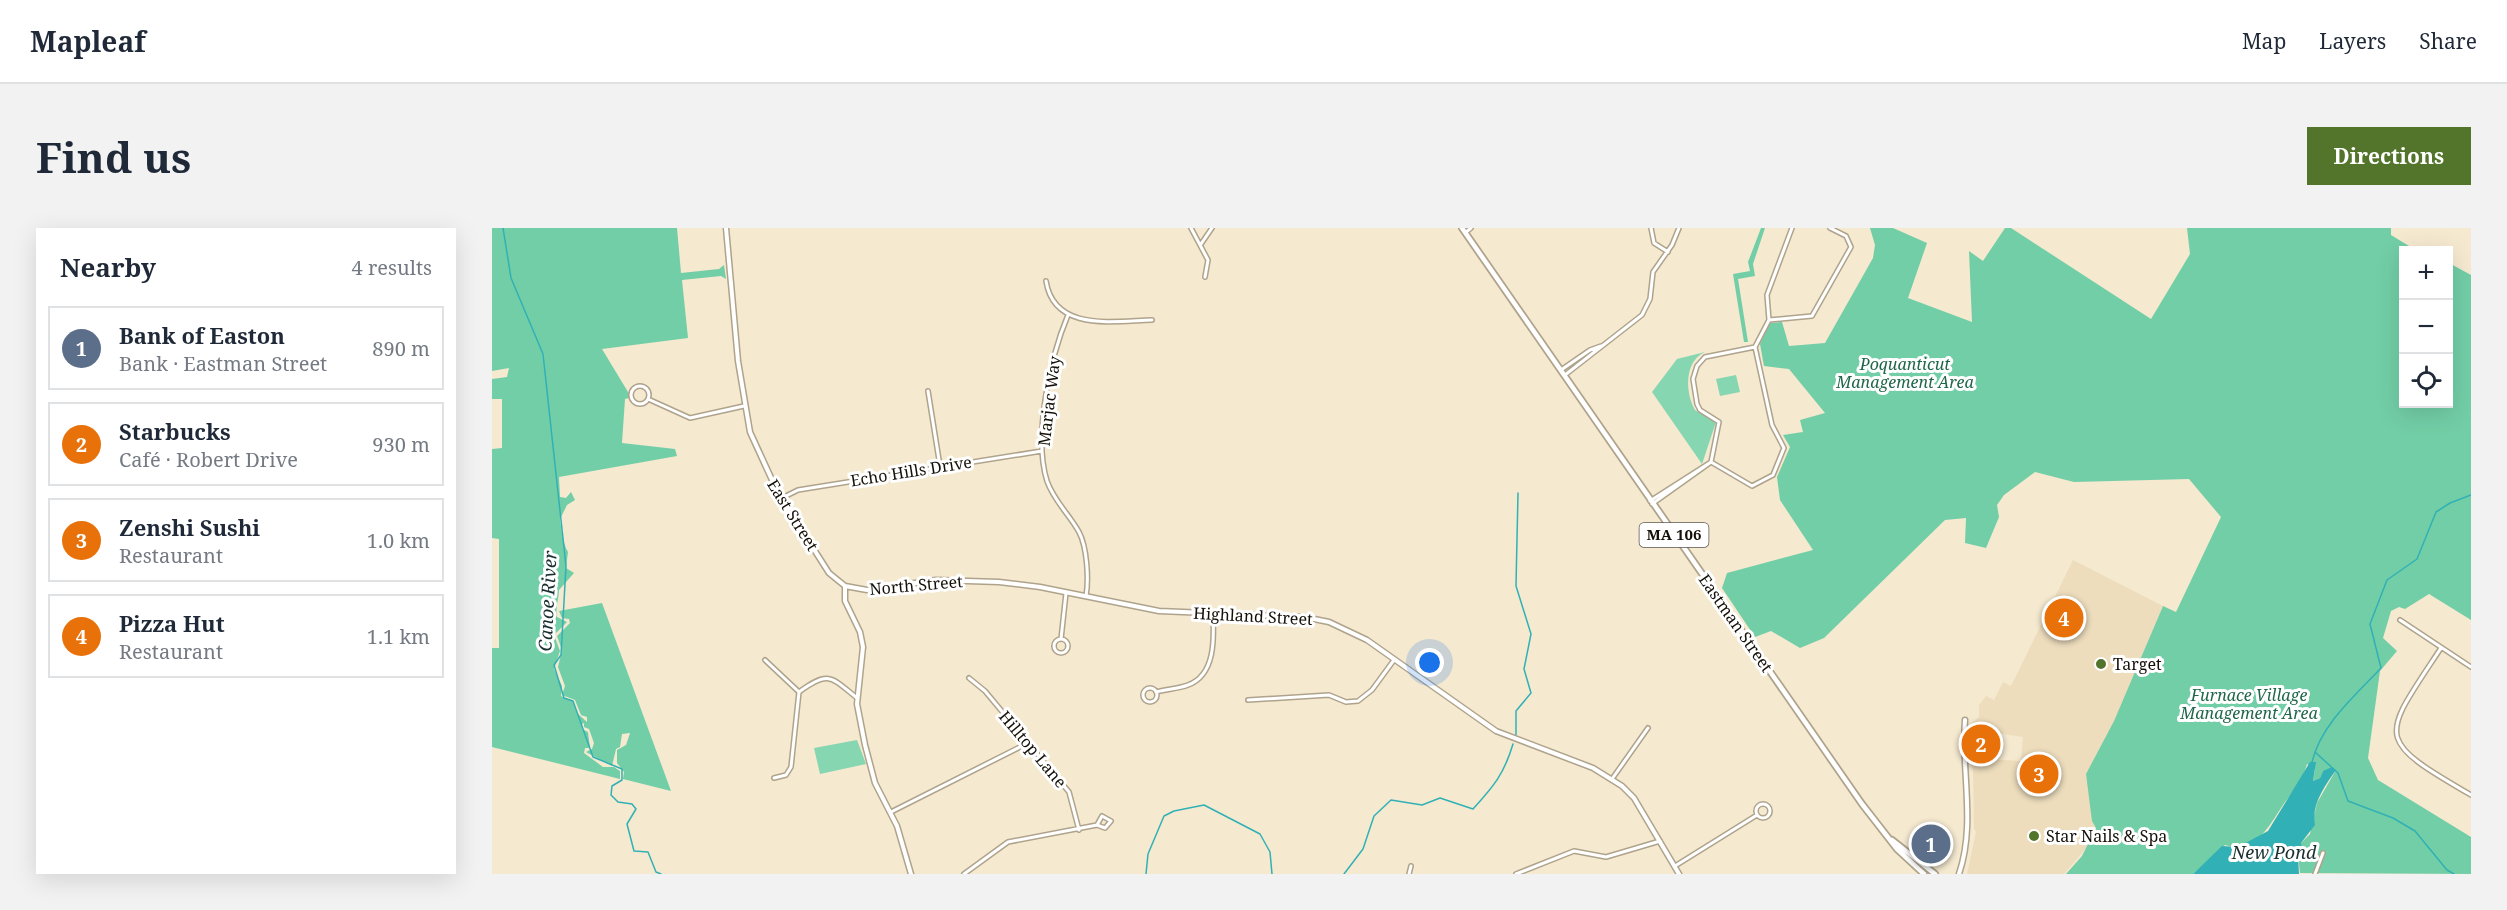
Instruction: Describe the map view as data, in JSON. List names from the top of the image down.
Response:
{
  "streets": {
    "main road": ["MA 106", "Eastman Street"],
    "street": [
      "Marjac Way",
      "Echo Hills Drive",
      "East Street",
      "North Street",
      "Highland Street",
      "Hilltop Lane"
    ]
  },
  "crossings": [
    ["Marjac Way", "Echo Hills Drive"],
    ["Marjac Way", "Highland Street"],
    ["Echo Hills Drive", "East Street"],
    ["East Street", "North Street"],
    ["North Street", "Highland Street"]
  ],
  "water": ["Canoe River", "New Pond"],
  "parks": ["Poquanticut Management Area", "Furnace Village Management Area"],
  "places": ["Target", "Star Nails & Spa"],
  "page": {
    "header": "Mapleaf",
    "nav": ["Map", "Layers", "Share"],
    "buttons": "Directions",
    "title": "Find us",
    "heading": ["Nearby", "4 results"],
    "map_buttons": ["+", "−"],
    "list": [
      {
        "mark": "1",
        "name": "Bank of Easton",
        "note": "Bank · Eastman Street",
        "value": "890 m"
      },
      {
        "mark": "2",
        "name": "Starbucks",
        "note": "Café · Robert Drive",
        "value": "930 m"
      },
      {
        "mark": "3",
        "name": "Zenshi Sushi",
        "note": "Restaurant",
        "value": "1.0 km"
      },
      {
        "mark": "4",
        "name": "Pizza Hut",
        "note": "Restaurant",
        "value": "1.1 km"
      }
    ],
    "pins": [
      "4",
      "2",
      "3",
      "1"
    ]
  }
}
